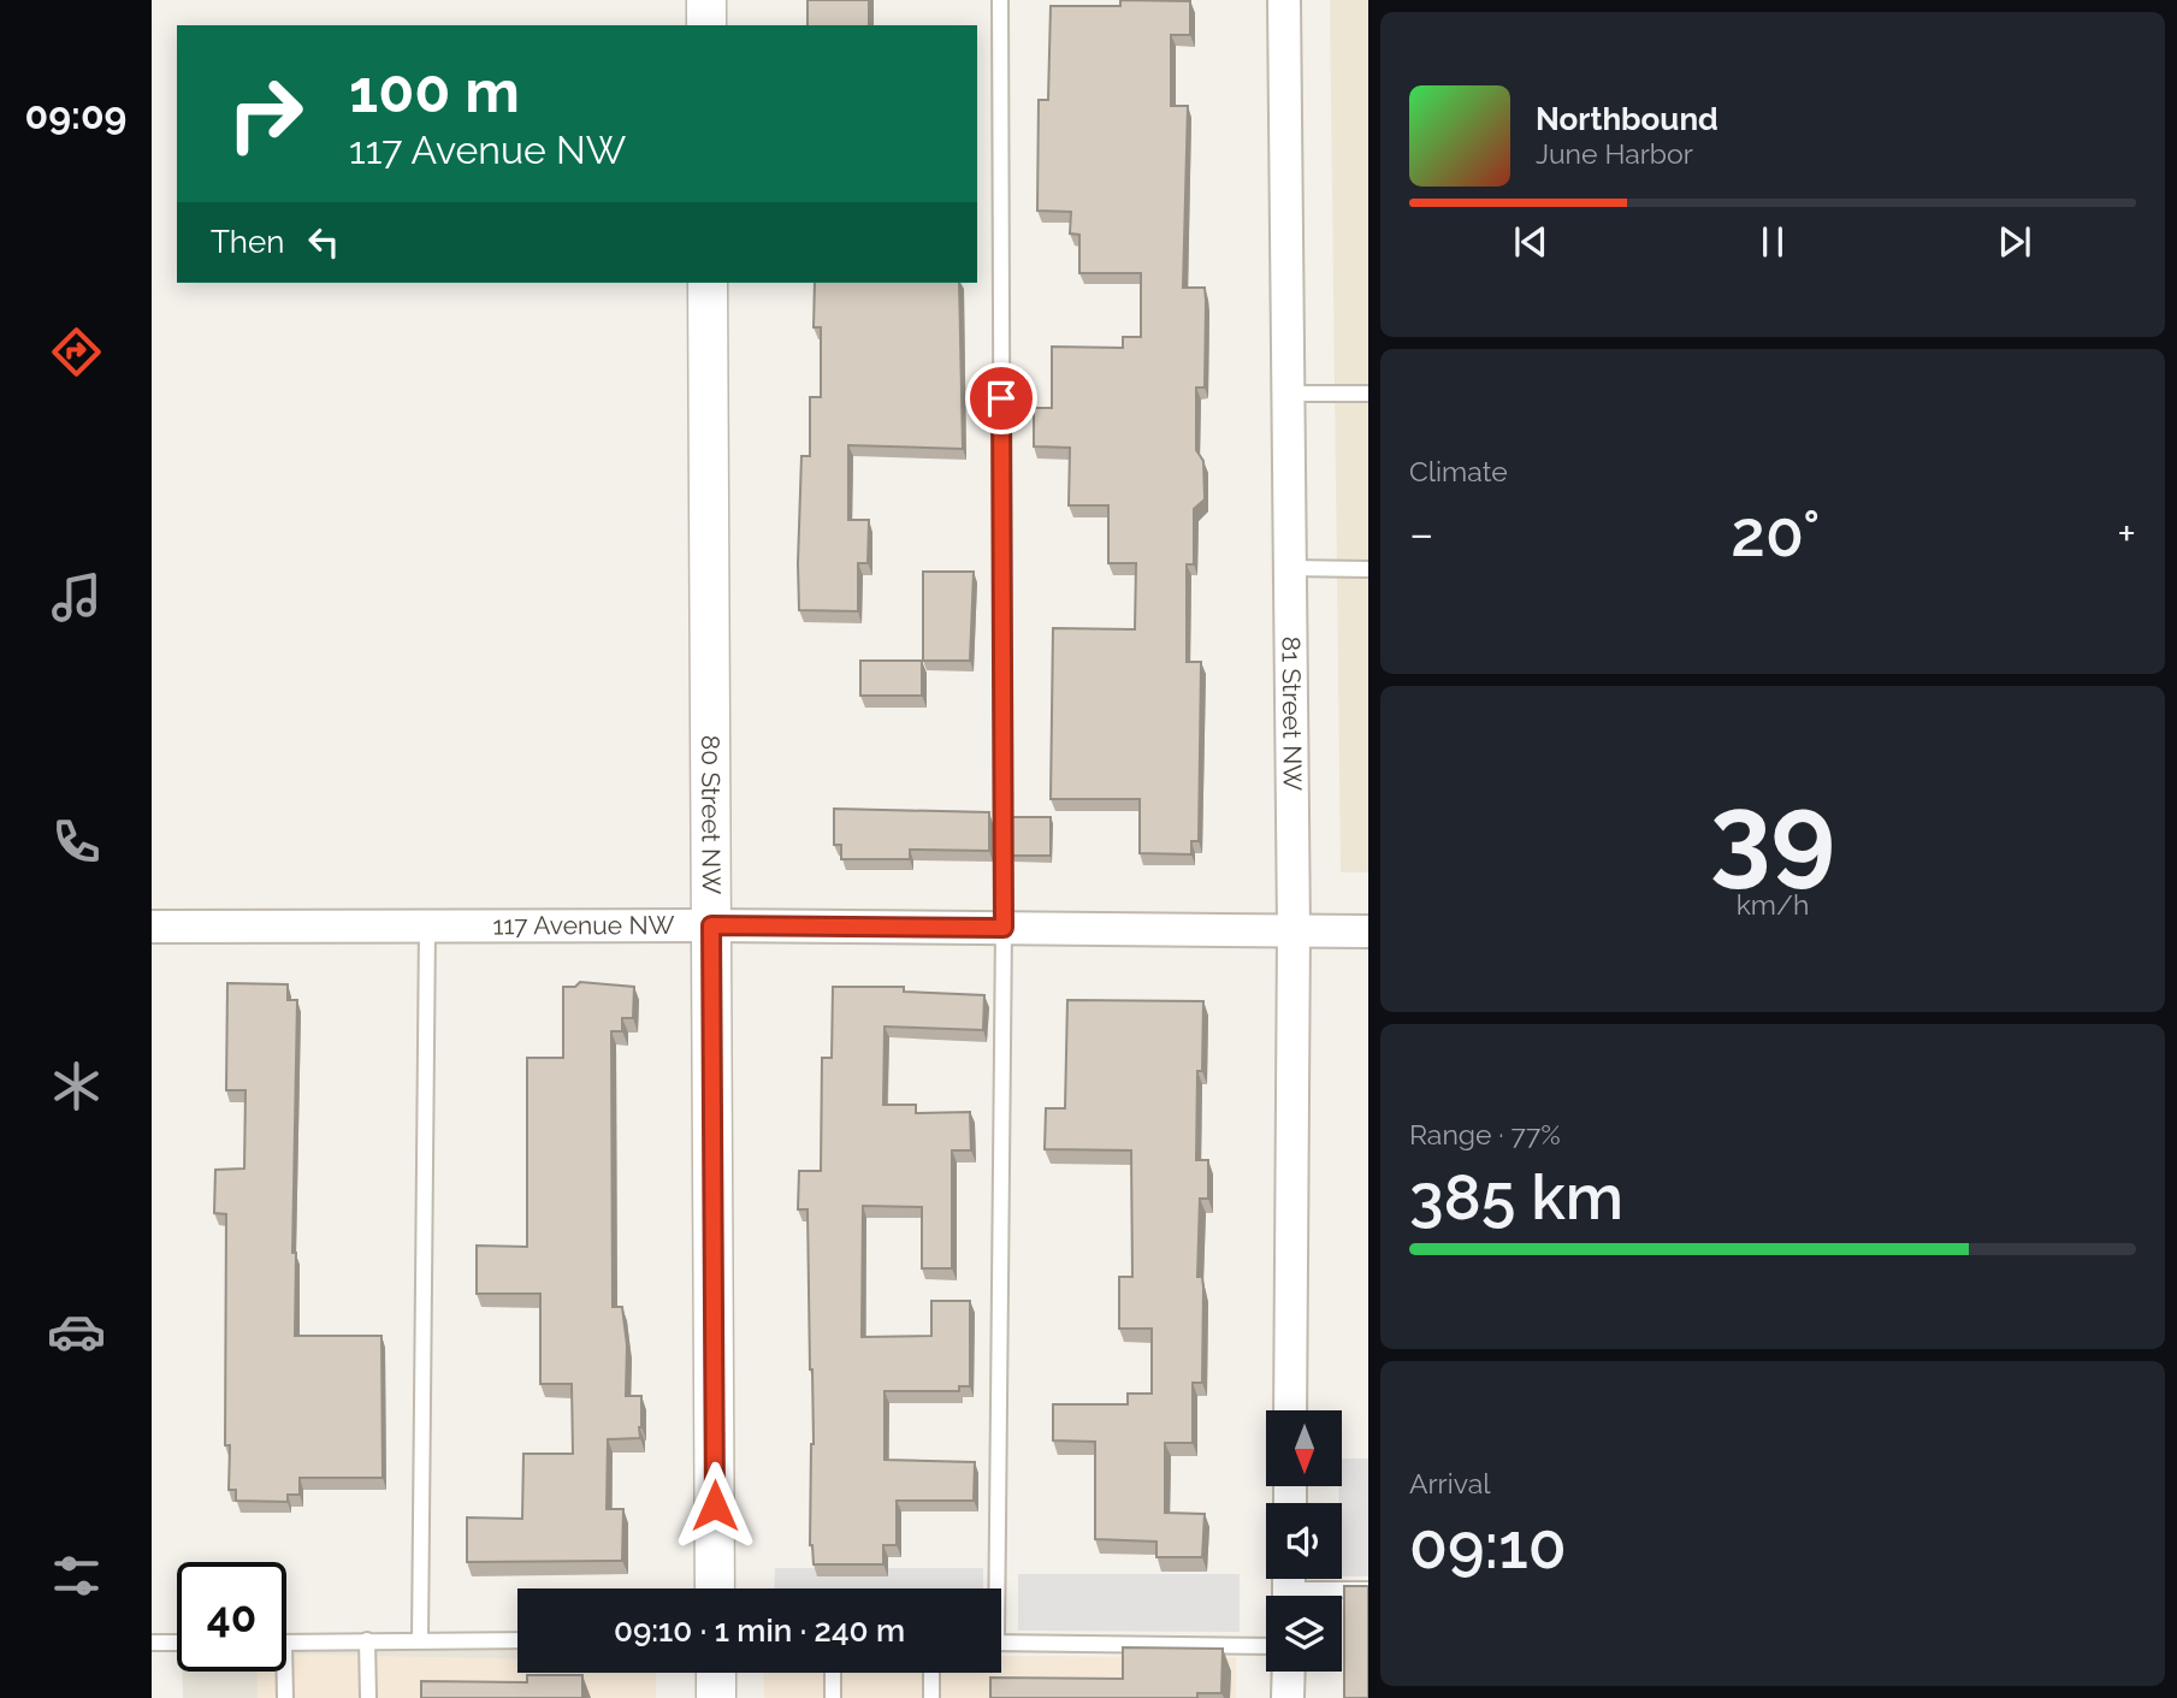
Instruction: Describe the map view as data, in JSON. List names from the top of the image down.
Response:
{
  "streets": {
    "street": ["81 Street NW", "80 Street NW", "117 Avenue NW"]
  },
  "crossings": [
    ["81 Street NW", "117 Avenue NW"],
    ["80 Street NW", "117 Avenue NW"]
  ],
  "north": "bottom",
  "page": {
    "tabs": "09:09",
    "turn": ["100 m", "117 Avenue NW"],
    "song": ["Northbound", "June Harbor"],
    "then": "Then",
    "tile": [
      "Climate",
      ["39", "km/h"],
      ["Range · 77%", "385 km"],
      ["Arrival", "09:10"]
    ],
    "heat": ["−", "20°", "+"],
    "limit": "40",
    "trip": "09:10 · 1 min · 240 m"
  }
}
